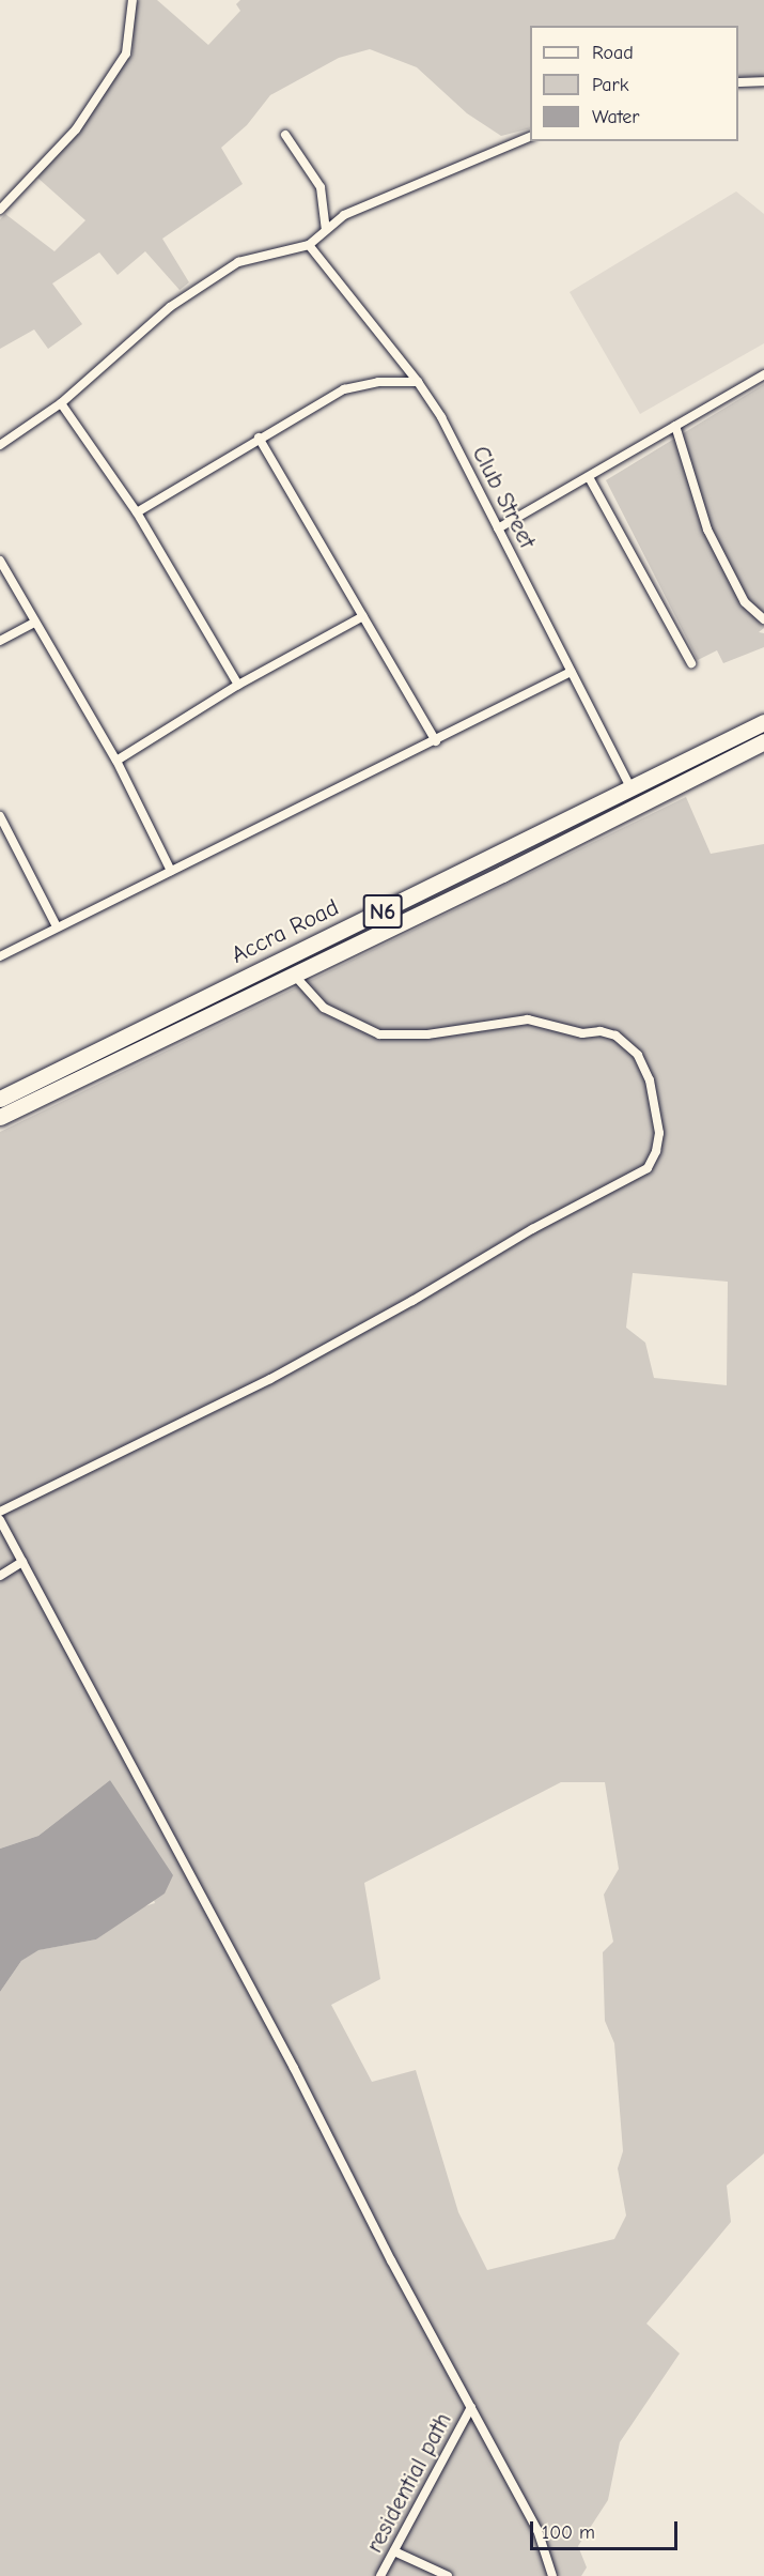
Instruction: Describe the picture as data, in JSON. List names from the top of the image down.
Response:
{
  "streets": {
    "highway": ["N6", "Accra Road"],
    "street": ["Club Street", "residential path"]
  },
  "crossings": [
    ["Club Street", "Accra Road"]
  ],
  "legend": ["Road", "Park", "Water"],
  "scale_bar": "100 m"
}
